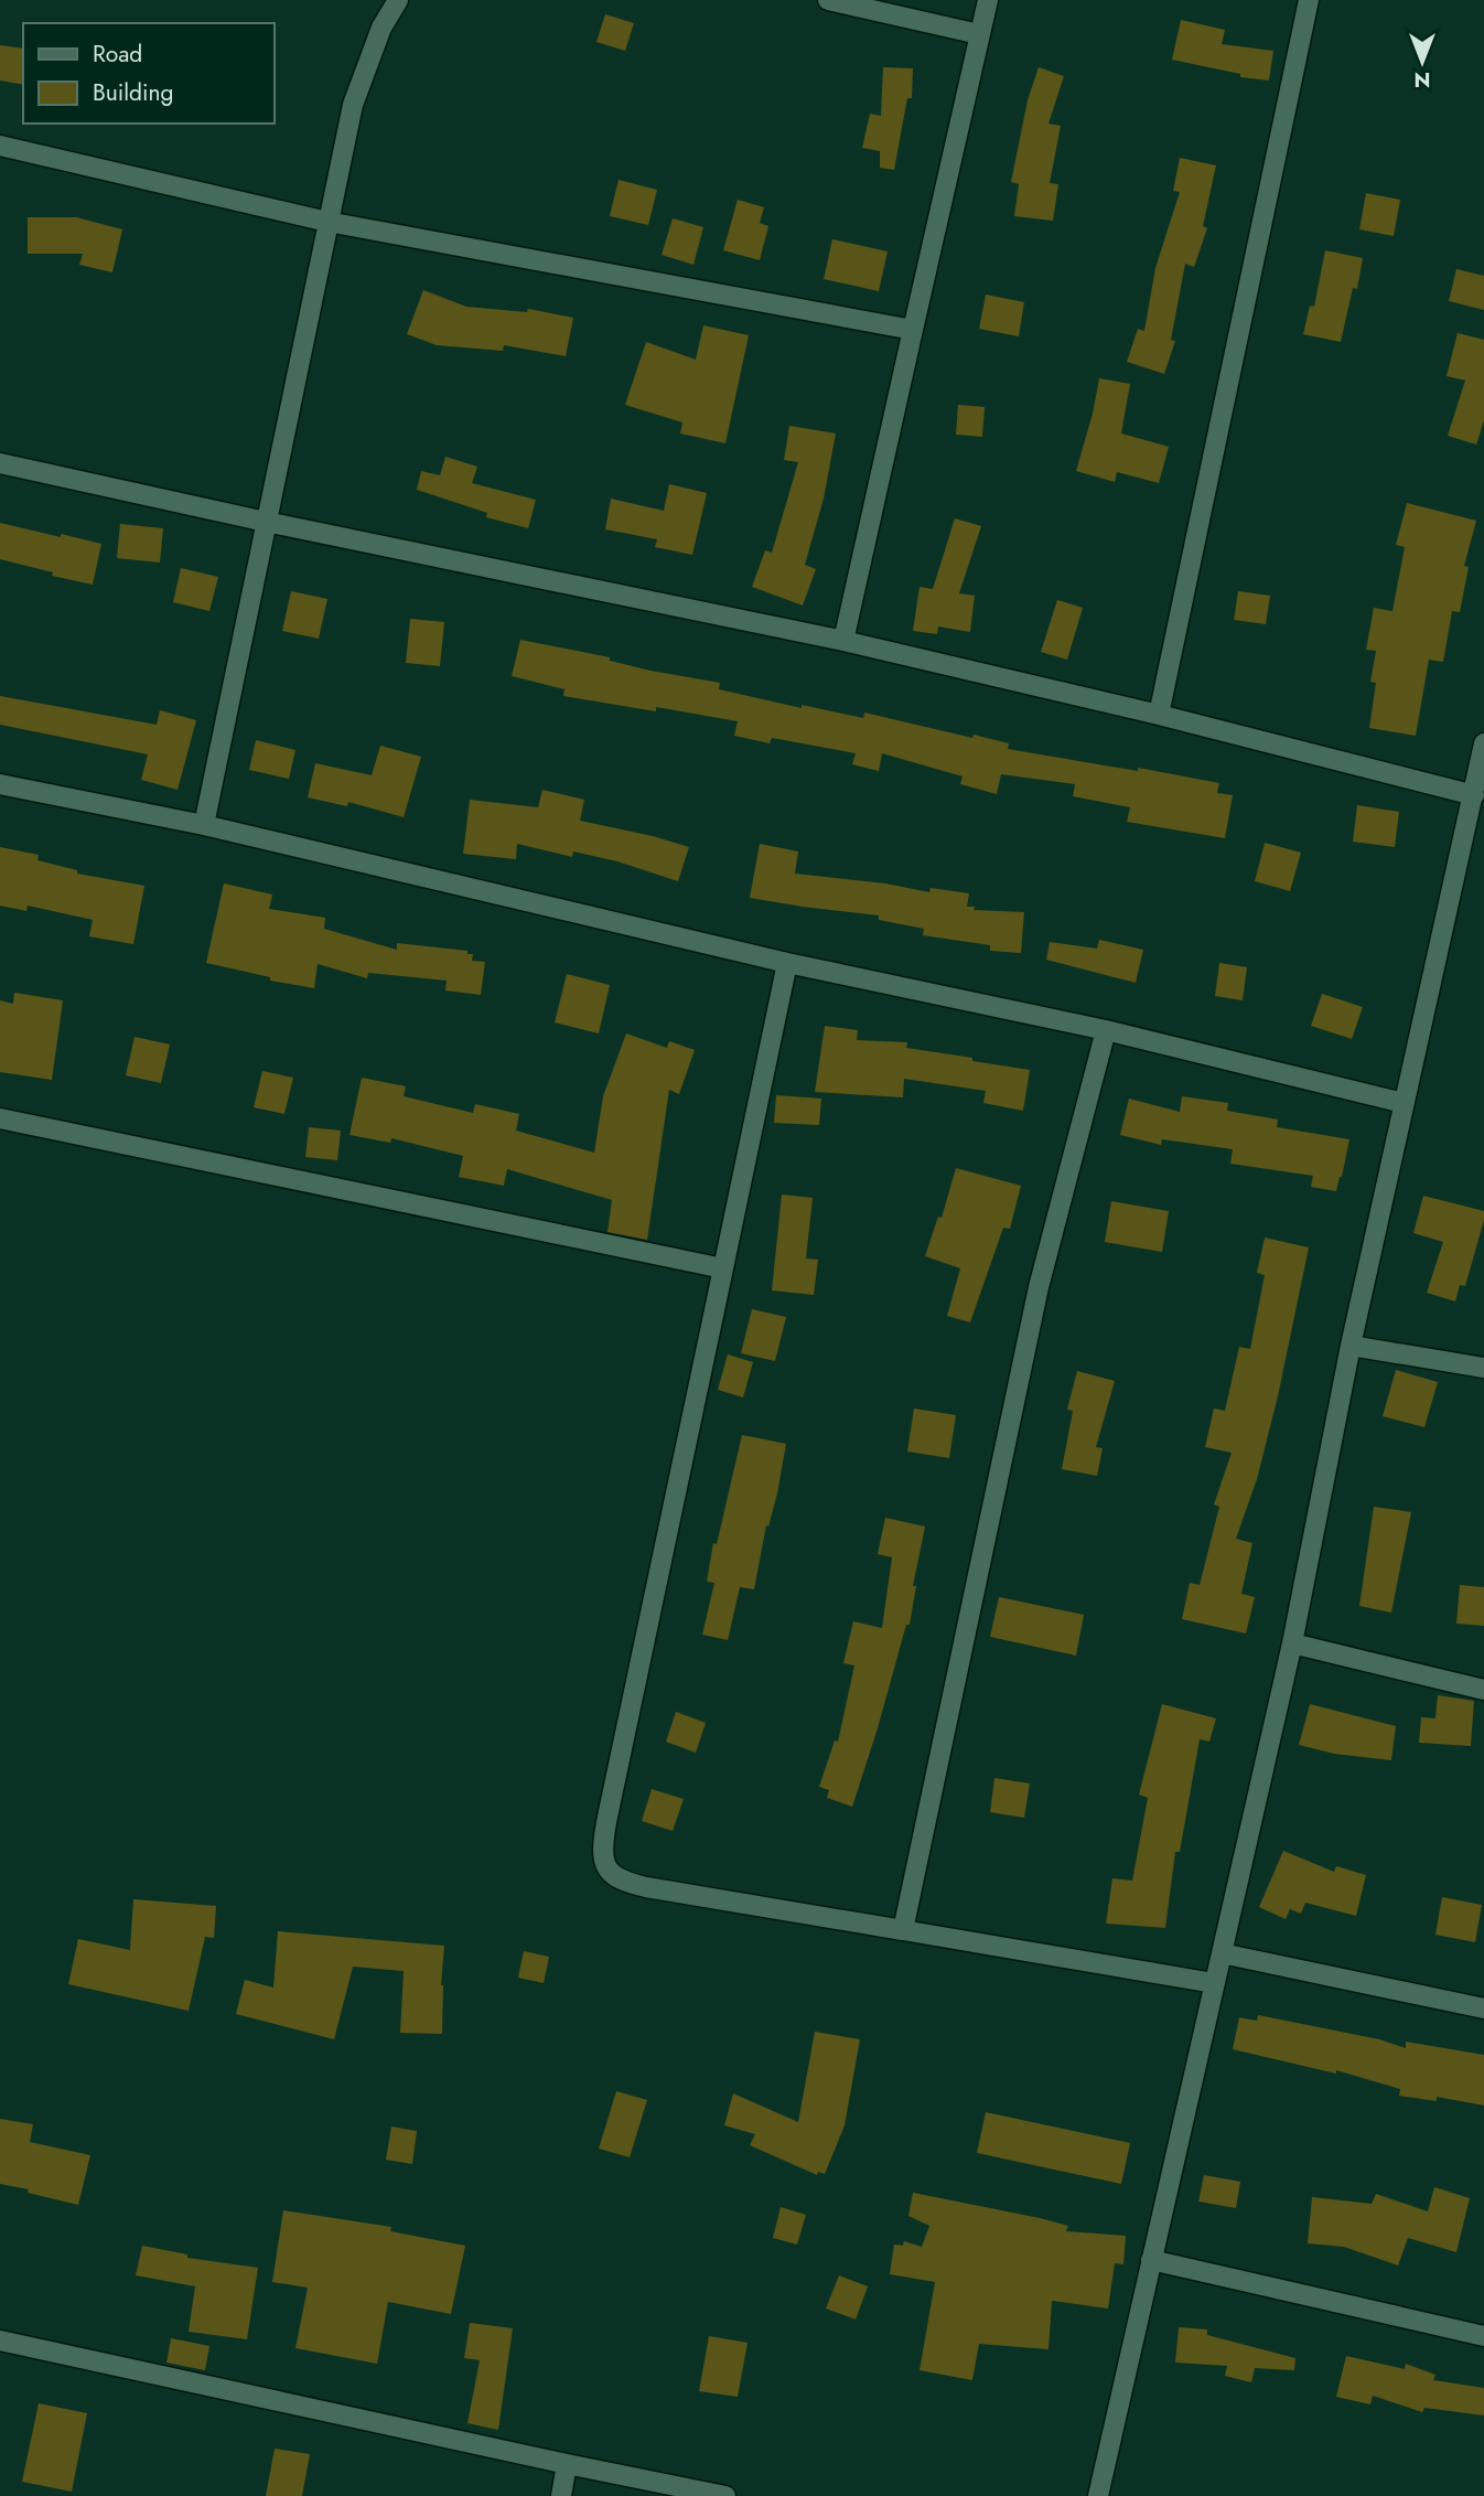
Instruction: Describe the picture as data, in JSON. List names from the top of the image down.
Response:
{
  "legend": ["Road", "Building"],
  "north": "bottom"
}
